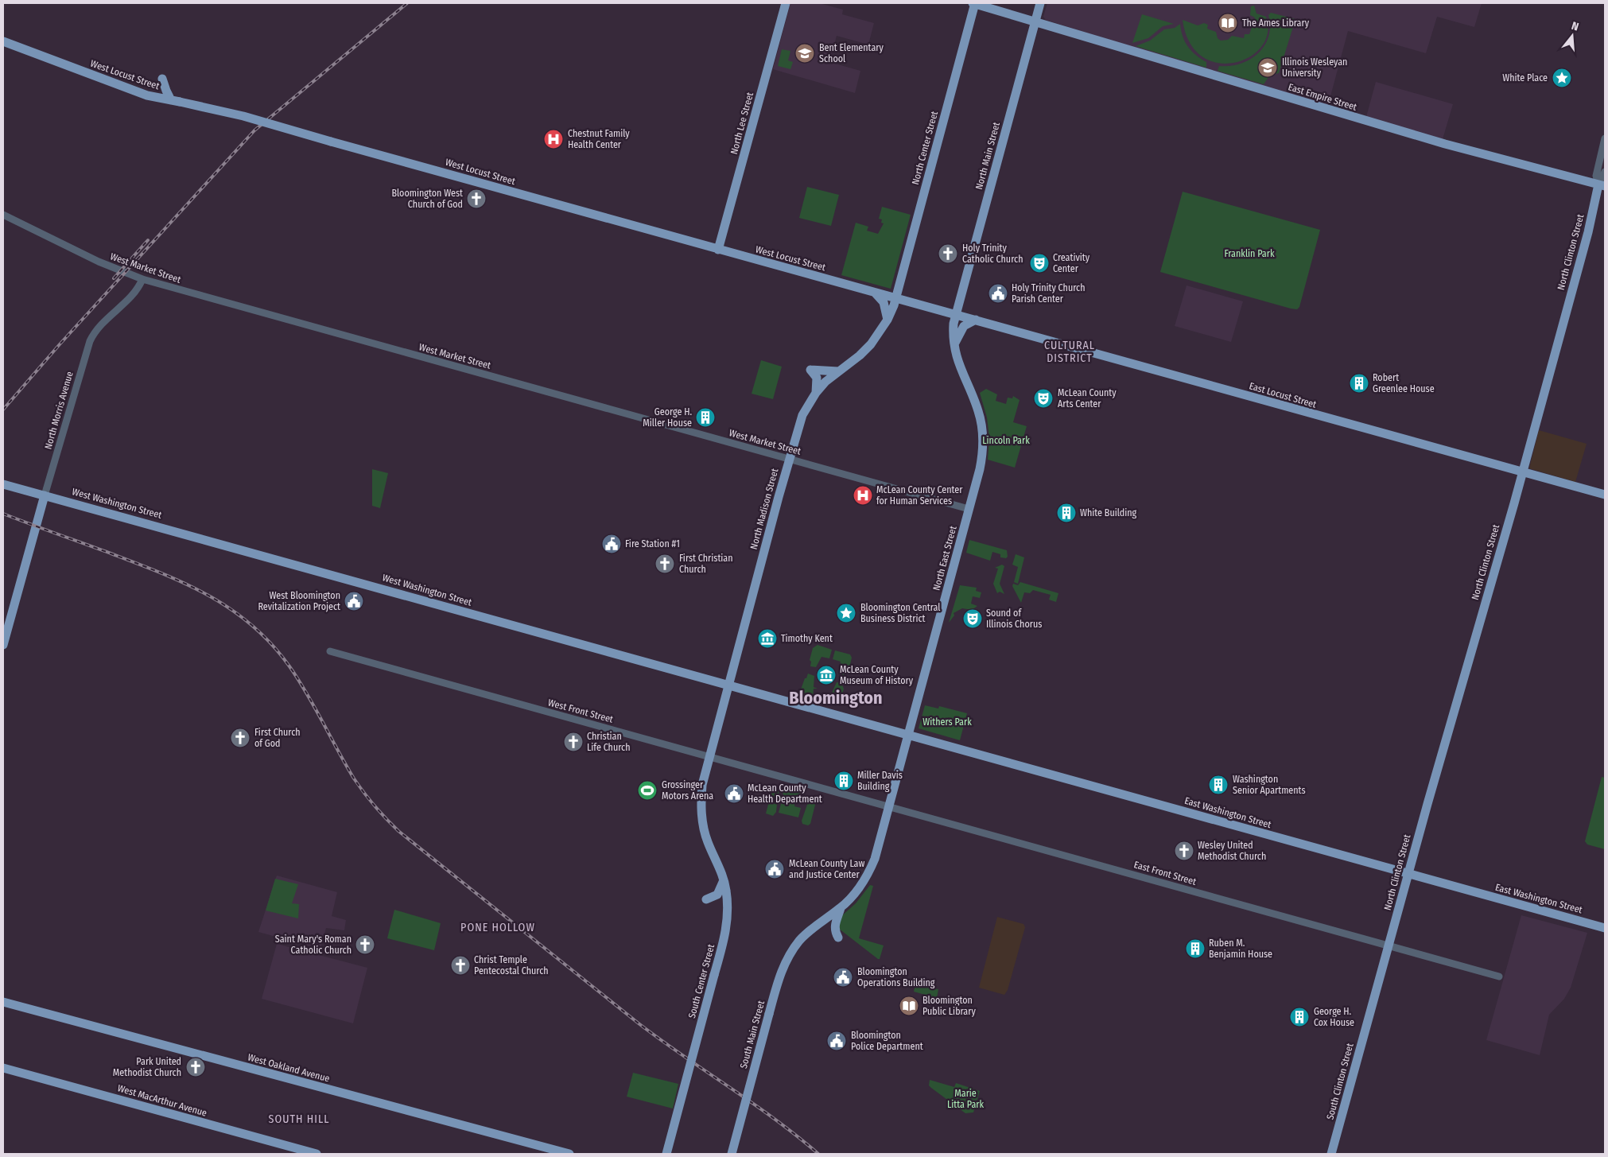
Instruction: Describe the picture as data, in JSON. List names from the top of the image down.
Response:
{
  "streets": {
    "main road": [
      "West Locust Street",
      "East Empire Street",
      "North Lee Street",
      "North Center Street",
      "North Main Street",
      "North Clinton Street",
      "East Locust Street",
      "North Morris Avenue",
      "West Washington Street",
      "North Madison Street",
      "North East Street",
      "East Washington Street",
      "South Center Street",
      "South Main Street",
      "West Oakland Avenue",
      "South Clinton Street",
      "West MacArthur Avenue"
    ],
    "street": ["West Market Street", "West Front Street", "East Front Street"]
  },
  "crossings": [
    ["West Locust Street", "North Lee Street"],
    ["West Locust Street", "North Center Street"],
    ["West Locust Street", "North Main Street"],
    ["West Locust Street", "East Locust Street"],
    ["West Locust Street", "North Madison Street"],
    ["West Locust Street", "North East Street"],
    ["East Empire Street", "North Center Street"],
    ["East Empire Street", "North Main Street"],
    ["East Empire Street", "North Clinton Street"],
    ["North Center Street", "North Madison Street"],
    ["North Main Street", "East Locust Street"],
    ["North Main Street", "North East Street"],
    ["North Clinton Street", "East Locust Street"],
    ["North Clinton Street", "East Washington Street"],
    ["North Clinton Street", "East Front Street"],
    ["North Clinton Street", "South Clinton Street"],
    ["West Market Street", "North Morris Avenue"],
    ["West Market Street", "North Madison Street"],
    ["West Market Street", "North East Street"],
    ["East Locust Street", "North East Street"],
    ["North Morris Avenue", "West Washington Street"],
    ["West Washington Street", "North Madison Street"],
    ["West Washington Street", "East Washington Street"],
    ["North Madison Street", "West Front Street"],
    ["North Madison Street", "South Center Street"],
    ["North East Street", "East Washington Street"],
    ["North East Street", "East Front Street"],
    ["North East Street", "South Main Street"],
    ["West Front Street", "East Front Street"],
    ["East Front Street", "South Clinton Street"]
  ],
  "districts": [
    "CULTURAL DISTRICT",
    "Bloomington",
    "PONE HOLLOW",
    "SOUTH HILL"
  ],
  "parks": [
    "Franklin Park",
    "Lincoln Park",
    "Withers Park",
    "Marie Litta Park"
  ],
  "places": {
    "library": ["The Ames Library", "Bloomington Public Library"],
    "school or university": ["Bent Elementary School", "Illinois Wesleyan University"],
    "place": ["White Place", "Bloomington Central Business District"],
    "hospital": ["Chestnut Family Health Center", "McLean County Center for Human Services"],
    "church": [
      "Bloomington West Church of God",
      "Holy Trinity Catholic Church",
      "First Christian Church",
      "First Church of God",
      "Christian Life Church",
      "Wesley United Methodist Church",
      "Saint Mary's Roman Catholic Church",
      "Christ Temple Pentecostal Church",
      "Park United Methodist Church"
    ],
    "theatre": ["Creativity Center", "McLean County Arts Center", "Sound of Illinois Chorus"],
    "public building": [
      "Holy Trinity Church Parish Center",
      "Fire Station #1",
      "West Bloomington Revitalization Project",
      "McLean County Health Department",
      "McLean County Law and Justice Center",
      "Bloomington Operations Building",
      "Bloomington Police Department"
    ],
    "building": [
      "Robert Greenlee House",
      "George H. Miller House",
      "White Building",
      "Miller Davis Building",
      "Washington Senior Apartments",
      "Ruben M. Benjamin House",
      "George H. Cox House"
    ],
    "museum": ["Timothy Kent", "McLean County Museum of History"],
    "sports": ["Grossinger Motors Arena"]
  },
  "north": "top"
}
